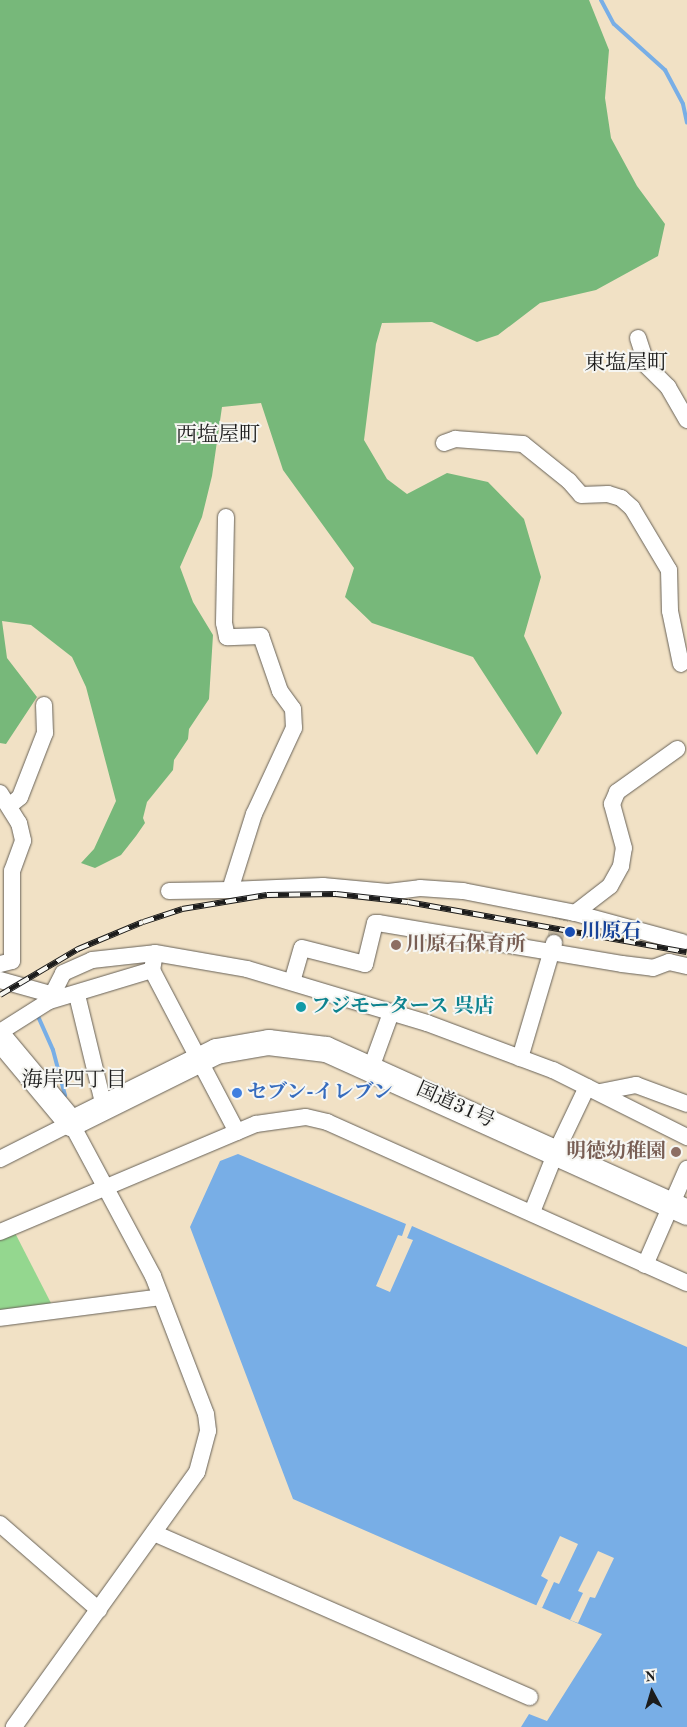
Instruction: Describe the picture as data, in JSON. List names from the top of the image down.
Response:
{
  "streets": {
    "highway": ["国道31号"]
  },
  "districts": ["東塩屋町", "西塩屋町", "海岸四丁目"],
  "places": [
    "川原石",
    "川原石保育所",
    "フジモータース 呉店",
    "セブン-イレブン",
    "明徳幼稚園"
  ],
  "north": "top"
}
